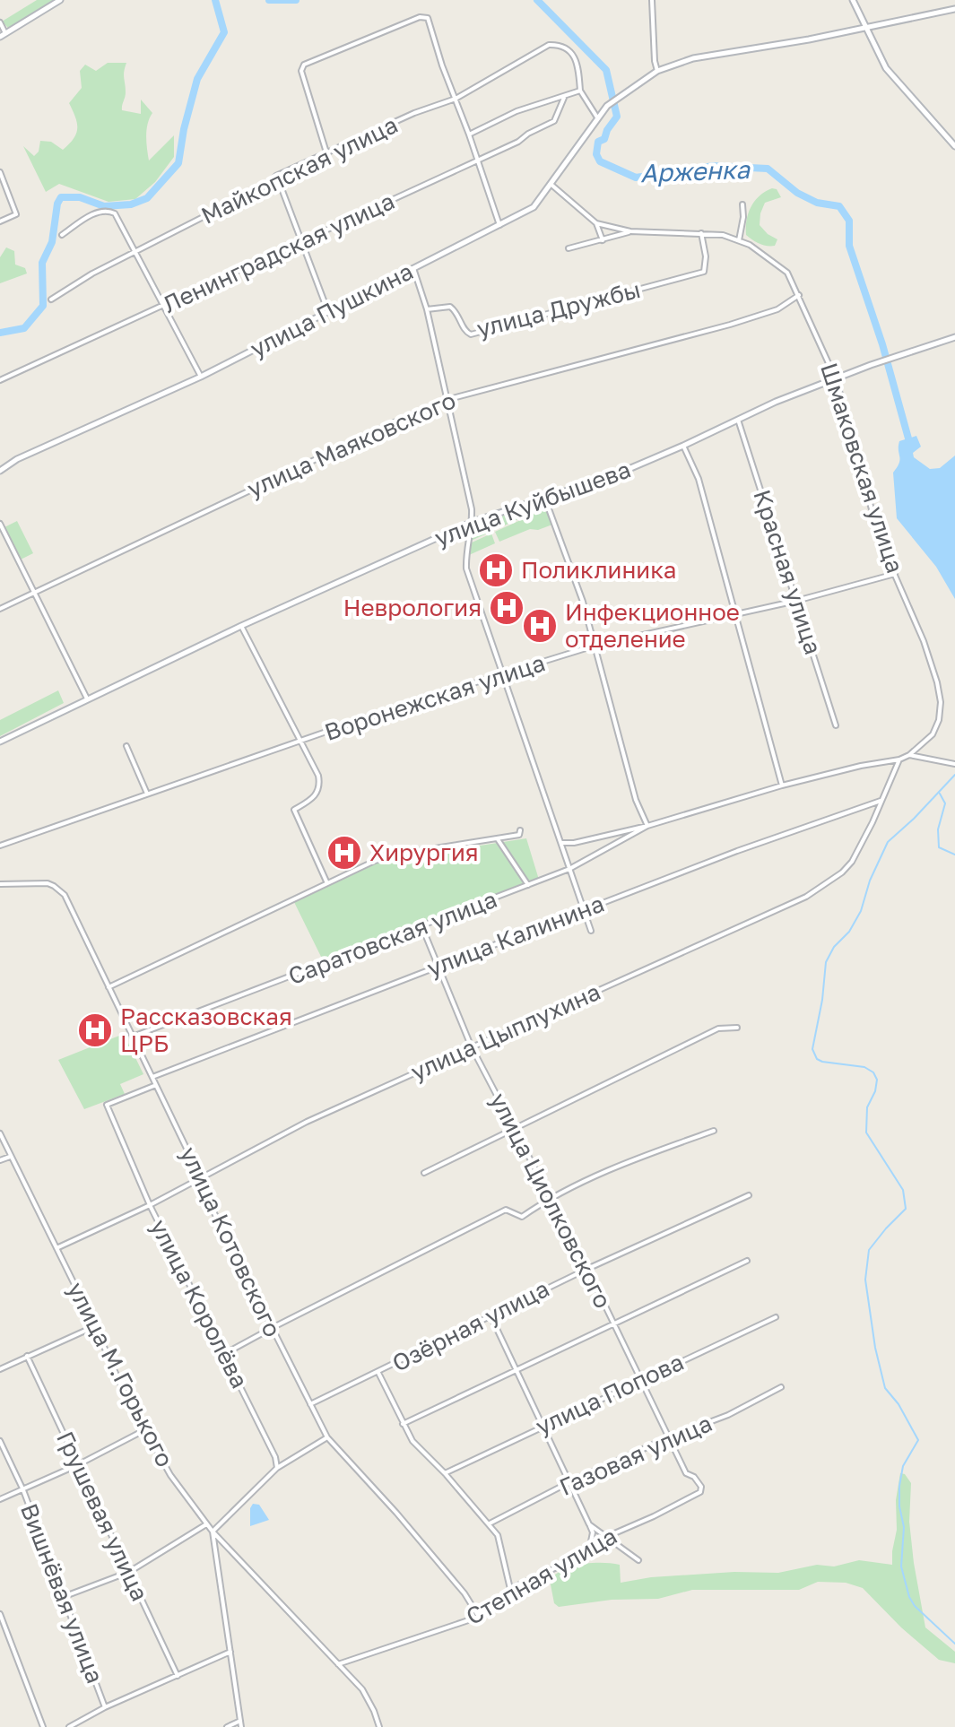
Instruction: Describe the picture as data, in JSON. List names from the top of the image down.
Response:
{
  "streets": {
    "street": [
      "Майкопская улица",
      "Ленинградская улица",
      "улица Дружбы",
      "улица Пушкина",
      "улица Маяковского",
      "Шмаковская улица",
      "улица Куйбышева",
      "Красная улица",
      "Воронежская улица",
      "улица Калинина",
      "Саратовская улица",
      "улица Цыплухина",
      "улица Циолковского",
      "улица Котовского",
      "улица Королёва",
      "Озёрная улица",
      "улица М.Горького",
      "улица Попова",
      "Газовая улица",
      "Грушевая улица",
      "Степная улица",
      "Вишнёвая улица"
    ]
  },
  "crossings": [
    ["улица Дружбы", "Шмаковская улица"],
    ["улица Пушкина", "Шмаковская улица"],
    ["улица Маяковского", "Шмаковская улица"],
    ["Шмаковская улица", "улица Куйбышева"],
    ["Шмаковская улица", "Воронежская улица"],
    ["Шмаковская улица", "Саратовская улица"],
    ["улица Куйбышева", "Красная улица"],
    ["Красная улица", "Воронежская улица"],
    ["улица Калинина", "улица Цыплухина"],
    ["улица Калинина", "улица Циолковского"],
    ["улица Калинина", "улица Котовского"],
    ["Саратовская улица", "улица Цыплухина"],
    ["Саратовская улица", "улица Циолковского"],
    ["Саратовская улица", "улица Котовского"],
    ["улица Цыплухина", "улица Циолковского"],
    ["улица Цыплухина", "улица Котовского"],
    ["улица Цыплухина", "улица Королёва"],
    ["улица Цыплухина", "улица М.Горького"],
    ["улица Циолковского", "Озёрная улица"],
    ["улица Циолковского", "улица Попова"],
    ["улица Циолковского", "Газовая улица"],
    ["улица Циолковского", "Степная улица"],
    ["улица Котовского", "улица Королёва"],
    ["улица Котовского", "Озёрная улица"],
    ["улица Котовского", "Степная улица"],
    ["улица М.Горького", "Степная улица"]
  ],
  "water": ["Арженка"],
  "places": {
    "hospital": [
      "Поликлиника",
      "Неврология",
      "Инфекционное отделение",
      "Хирургия",
      "Рассказовская ЦРБ"
    ]
  }
}
